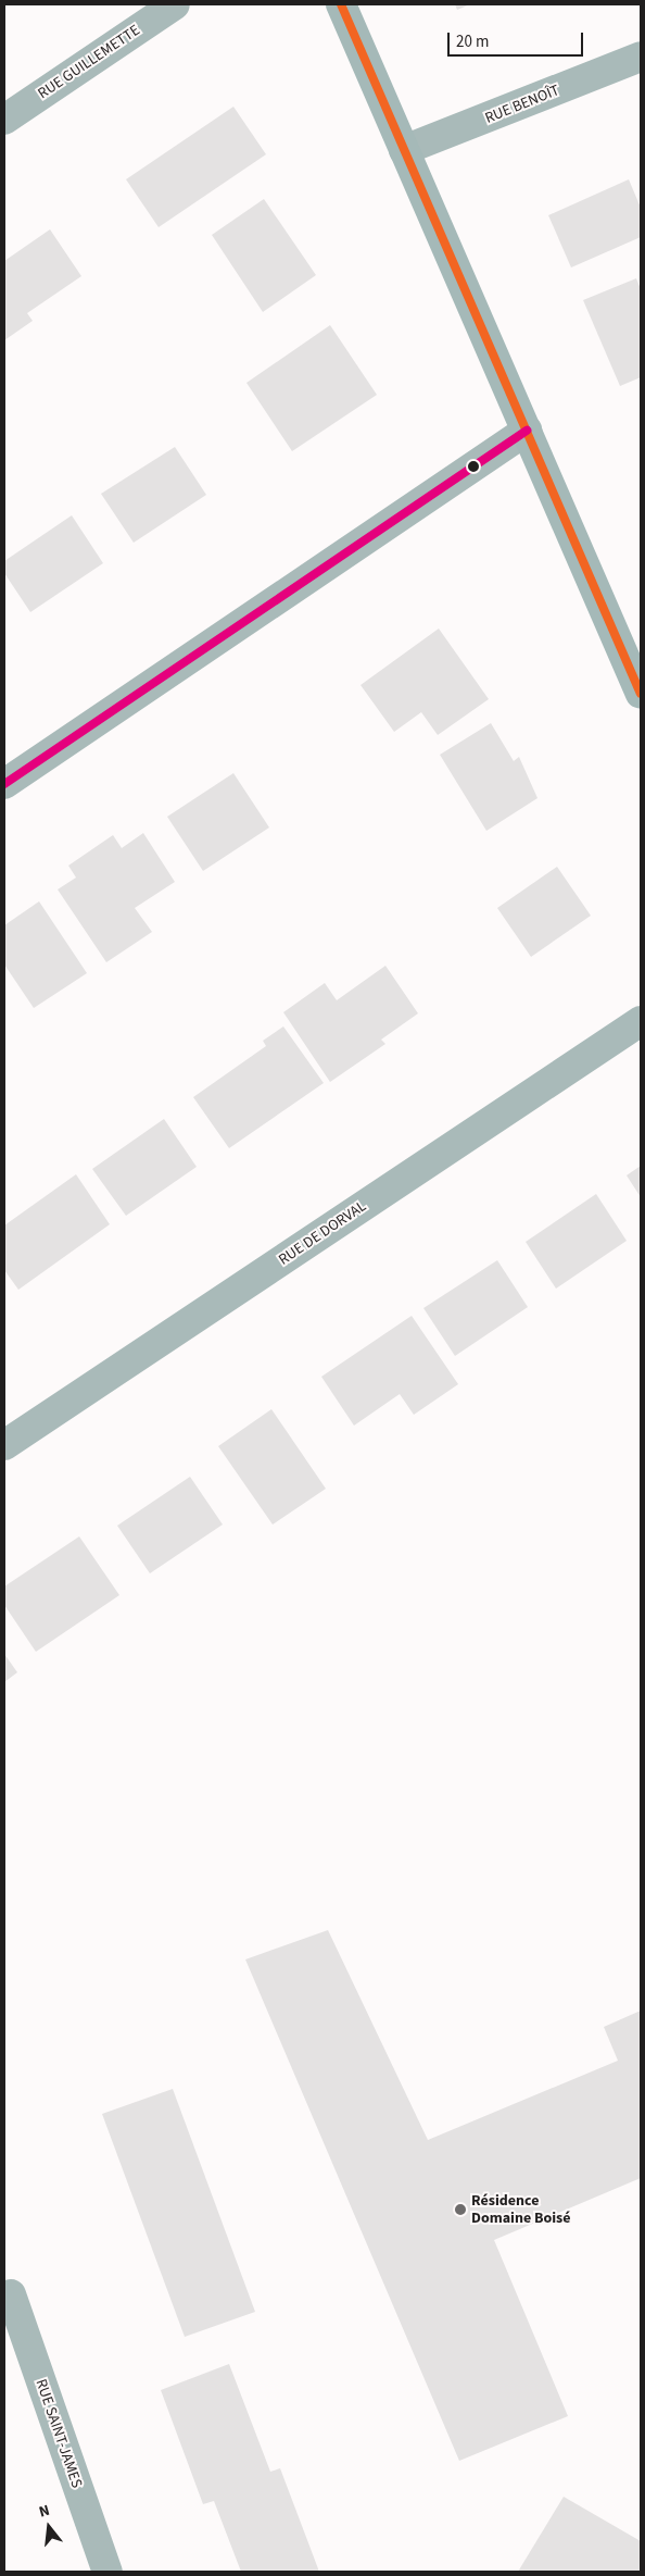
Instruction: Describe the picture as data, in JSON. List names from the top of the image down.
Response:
{
  "streets": {
    "street": [
      "RUE GUILLEMETTE",
      "RUE BENOÎT",
      "RUE DE DORVAL",
      "RUE SAINT-JAMES"
    ]
  },
  "places": ["Résidence Domaine Boisé"],
  "scale_bar": "20 m",
  "north": "top"
}
